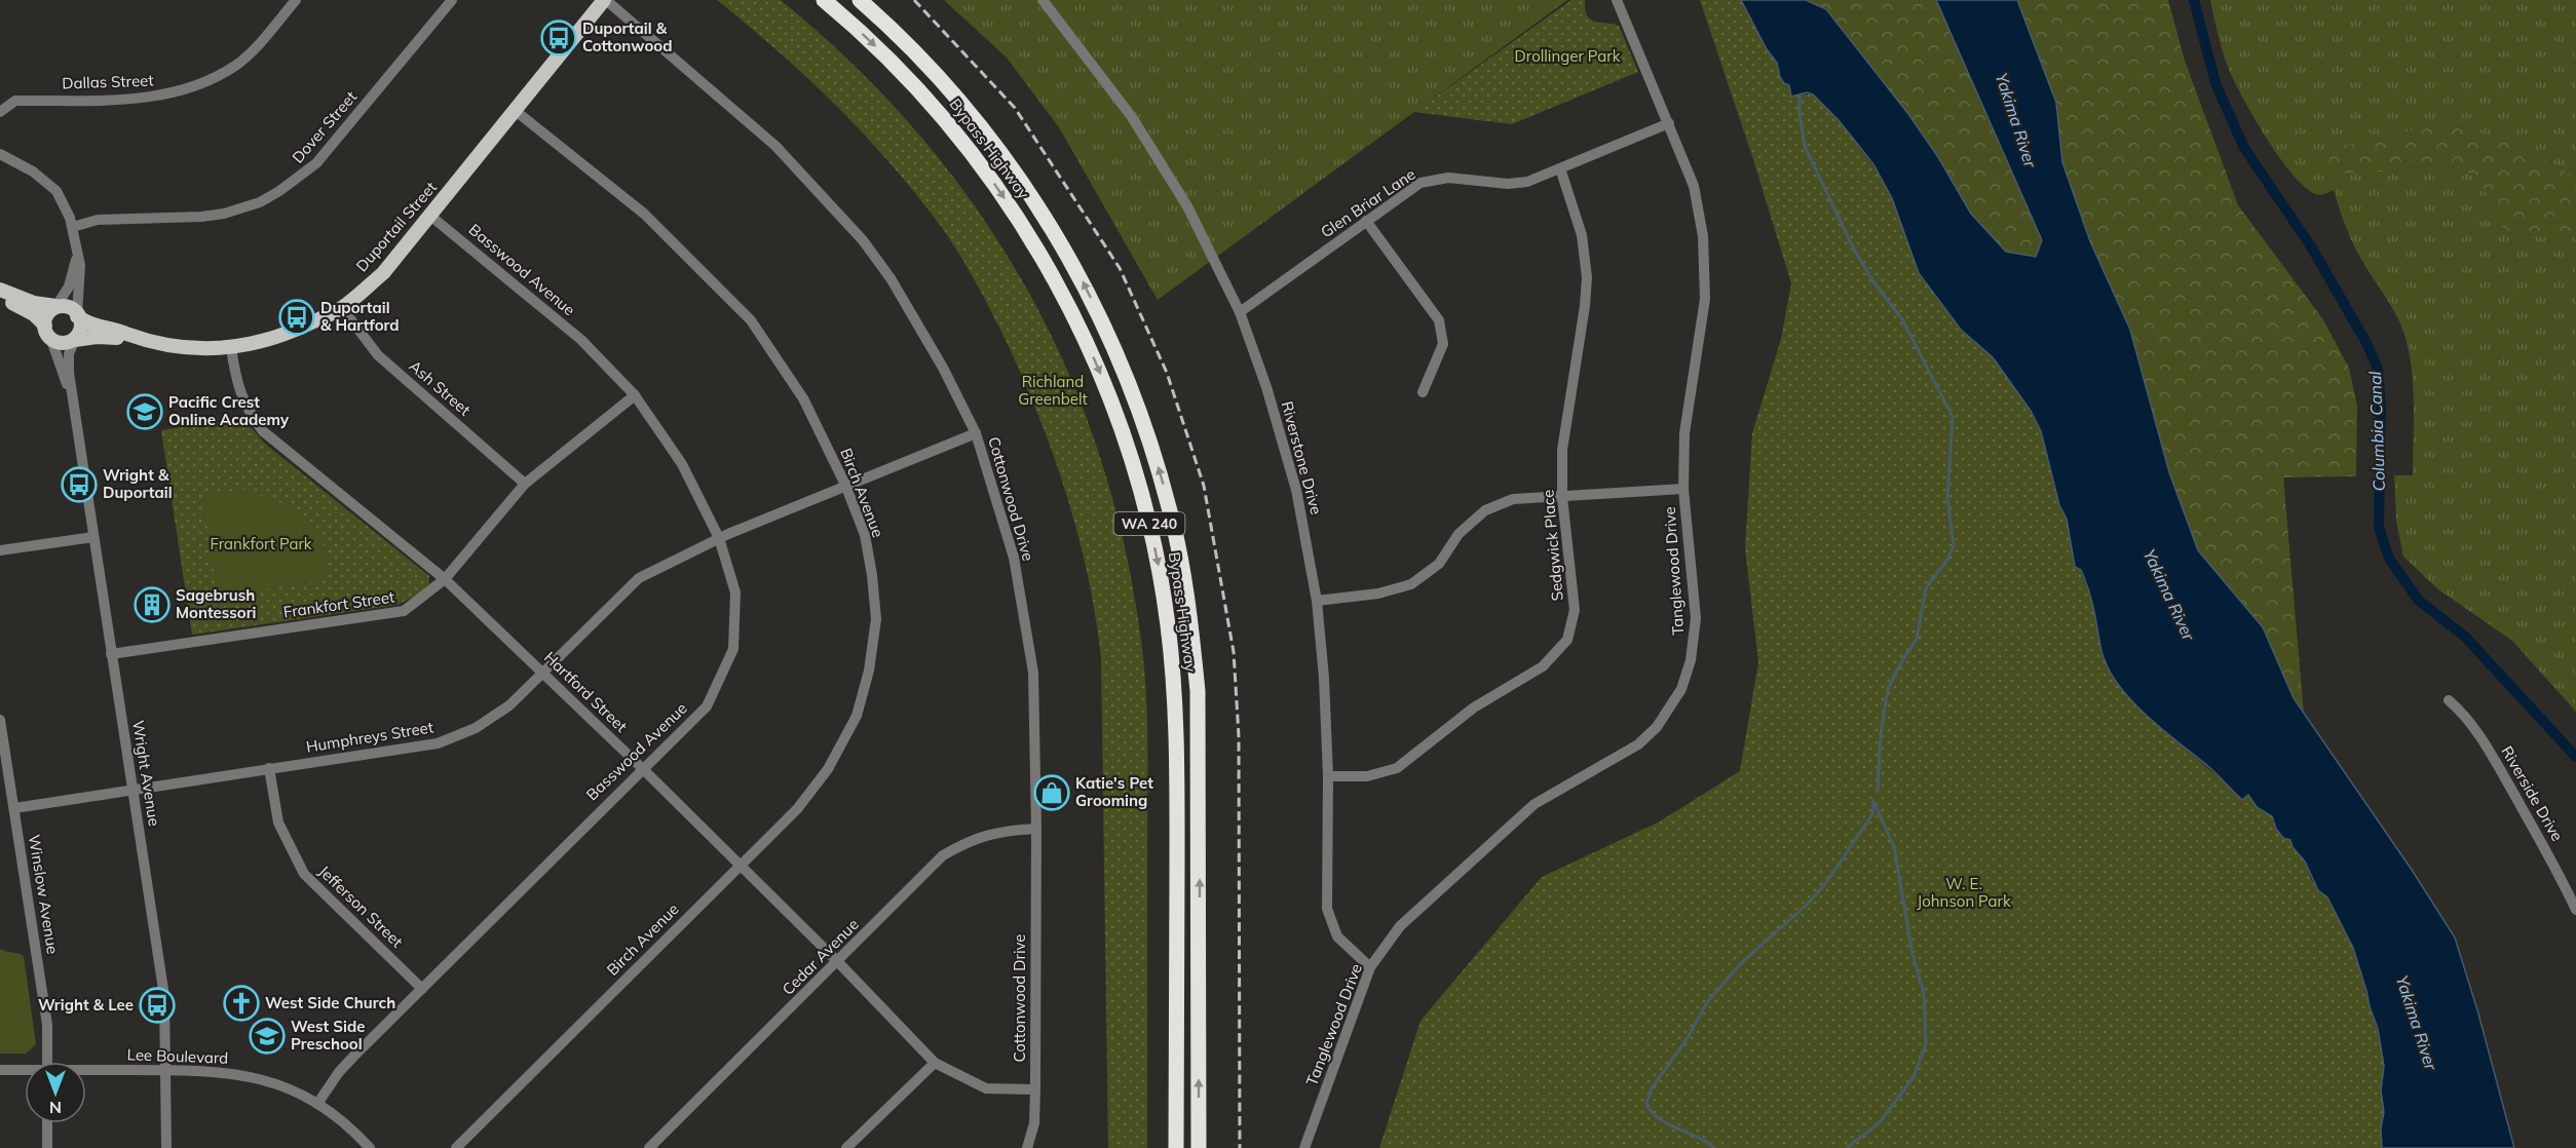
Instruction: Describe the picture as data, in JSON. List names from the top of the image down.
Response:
{
  "streets": {
    "highway": ["Bypass Highway", "WA 240"],
    "main road": ["Duportail Street"],
    "street": [
      "Dallas Street",
      "Dover Street",
      "Glen Briar Lane",
      "Basswood Avenue",
      "Ash Street",
      "Riverstone Drive",
      "Birch Avenue",
      "Cottonwood Drive",
      "Sedgwick Place",
      "Tanglewood Drive",
      "Frankfort Street",
      "Hartford Street",
      "Humphreys Street",
      "Wright Avenue",
      "Riverside Drive",
      "Winslow Avenue",
      "Jefferson Street",
      "Cedar Avenue",
      "Lee Boulevard"
    ]
  },
  "crossings": [
    ["Glen Briar Lane", "Riverstone Drive"],
    ["Glen Briar Lane", "Sedgwick Place"],
    ["Glen Briar Lane", "Tanglewood Drive"],
    ["Duportail Street", "Basswood Avenue"],
    ["Duportail Street", "Ash Street"],
    ["Duportail Street", "Birch Avenue"],
    ["Duportail Street", "Cottonwood Drive"],
    ["Duportail Street", "Hartford Street"],
    ["Duportail Street", "Wright Avenue"],
    ["Basswood Avenue", "Frankfort Street"],
    ["Basswood Avenue", "Hartford Street"],
    ["Basswood Avenue", "Humphreys Street"],
    ["Basswood Avenue", "Jefferson Street"],
    ["Basswood Avenue", "Lee Boulevard"],
    ["Ash Street", "Frankfort Street"],
    ["Riverstone Drive", "Sedgwick Place"],
    ["Riverstone Drive", "Tanglewood Drive"],
    ["Birch Avenue", "Hartford Street"],
    ["Birch Avenue", "Humphreys Street"],
    ["Cottonwood Drive", "Hartford Street"],
    ["Cottonwood Drive", "Humphreys Street"],
    ["Cottonwood Drive", "Cedar Avenue"],
    ["Frankfort Street", "Hartford Street"],
    ["Frankfort Street", "Wright Avenue"],
    ["Hartford Street", "Humphreys Street"],
    ["Hartford Street", "Cedar Avenue"],
    ["Humphreys Street", "Wright Avenue"],
    ["Humphreys Street", "Winslow Avenue"],
    ["Humphreys Street", "Jefferson Street"],
    ["Wright Avenue", "Lee Boulevard"]
  ],
  "water": ["Yakima River", "Columbia Canal"],
  "parks": [
    "Drollinger Park",
    "Richland Greenbelt",
    "Frankfort Park",
    "W. E. Johnson Park"
  ],
  "places": {
    "bus stop": [
      "Duportail & Cottonwood",
      "Duportail & Hartford",
      "Wright & Duportail",
      "Wright & Lee"
    ],
    "school or university": ["Pacific Crest Online Academy", "West Side Preschool"],
    "building": ["Sagebrush Montessori"],
    "shop": ["Katie's Pet Grooming"],
    "church": ["West Side Church"]
  },
  "north": "bottom"
}
